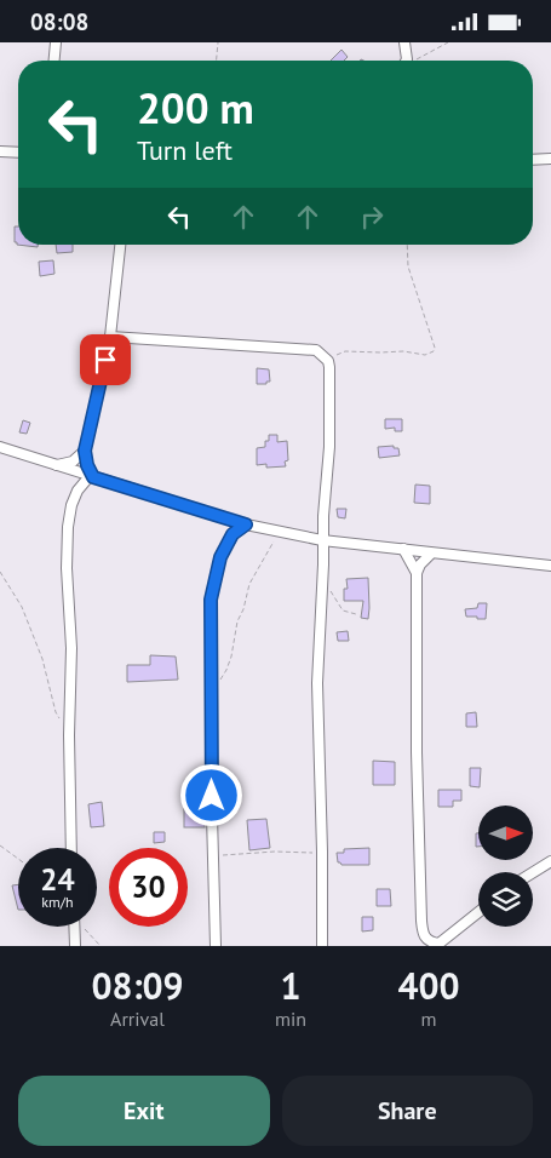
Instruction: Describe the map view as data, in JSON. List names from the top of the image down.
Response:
{
  "north": "right",
  "page": {
    "status": "08:08",
    "turn": ["200 m", "Turn left"],
    "speed": "24 km/h",
    "limit": "30",
    "eta": [
      "08:09",
      "Arrival",
      "1",
      "min",
      "400",
      "m"
    ],
    "buttons": ["Exit", "Share"]
  }
}
